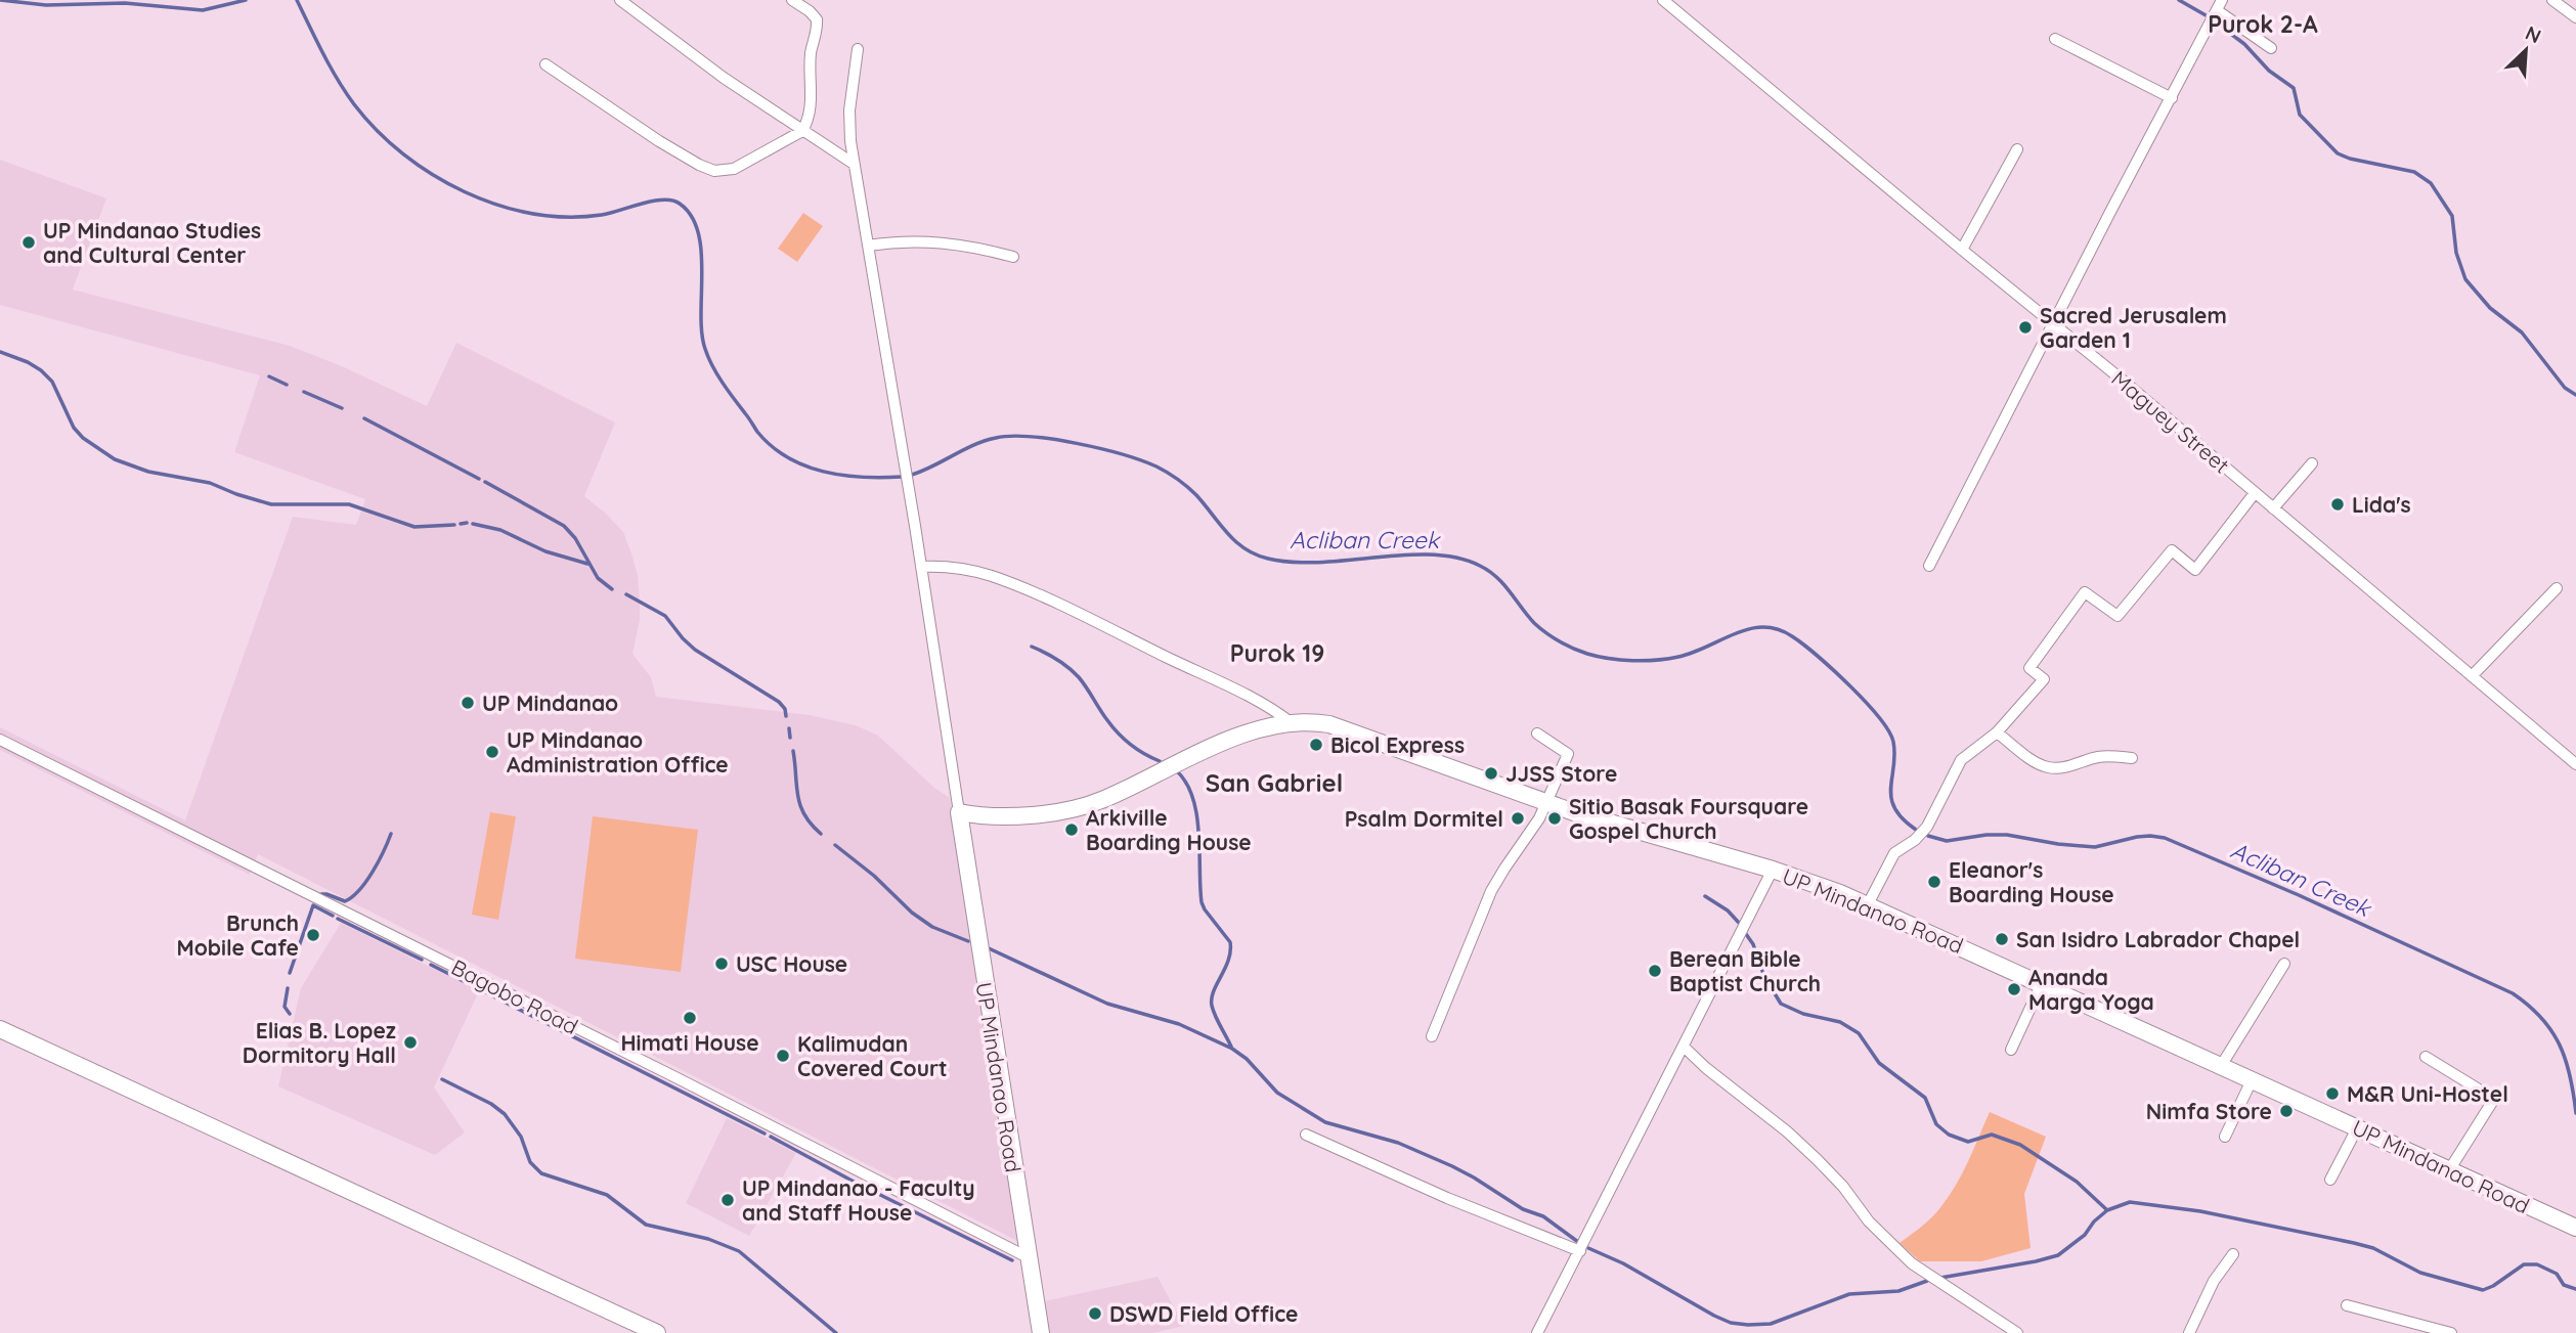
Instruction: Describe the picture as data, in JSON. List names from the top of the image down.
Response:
{
  "streets": {
    "street": ["Maguey Street", "UP Mindanao Road", "Bagobo Road"]
  },
  "crossings": [
    ["UP Mindanao Road", "Bagobo Road"]
  ],
  "districts": ["Purok 2-A", "Purok 19", "San Gabriel"],
  "water": ["Acliban Creek"],
  "places": [
    "UP Mindanao Studies and Cultural Center",
    "Sacred Jerusalem Garden 1",
    "Lida's",
    "UP Mindanao",
    "Bicol Express",
    "UP Mindanao Administration Office",
    "JJSS Store",
    "Psalm Dormitel",
    "Sitio Basak Foursquare Gospel Church",
    "Arkiville Boarding House",
    "Eleanor's Boarding House",
    "Brunch Mobile Cafe",
    "San Isidro Labrador Chapel",
    "USC House",
    "Berean Bible Baptist Church",
    "Ananda Marga Yoga",
    "Himati House",
    "Elias B. Lopez Dormitory Hall",
    "Kalimudan Covered Court",
    "M&R Uni-Hostel",
    "Nimfa Store",
    "UP Mindanao - Faculty and Staff House",
    "DSWD Field Office"
  ],
  "north": "top right"
}
